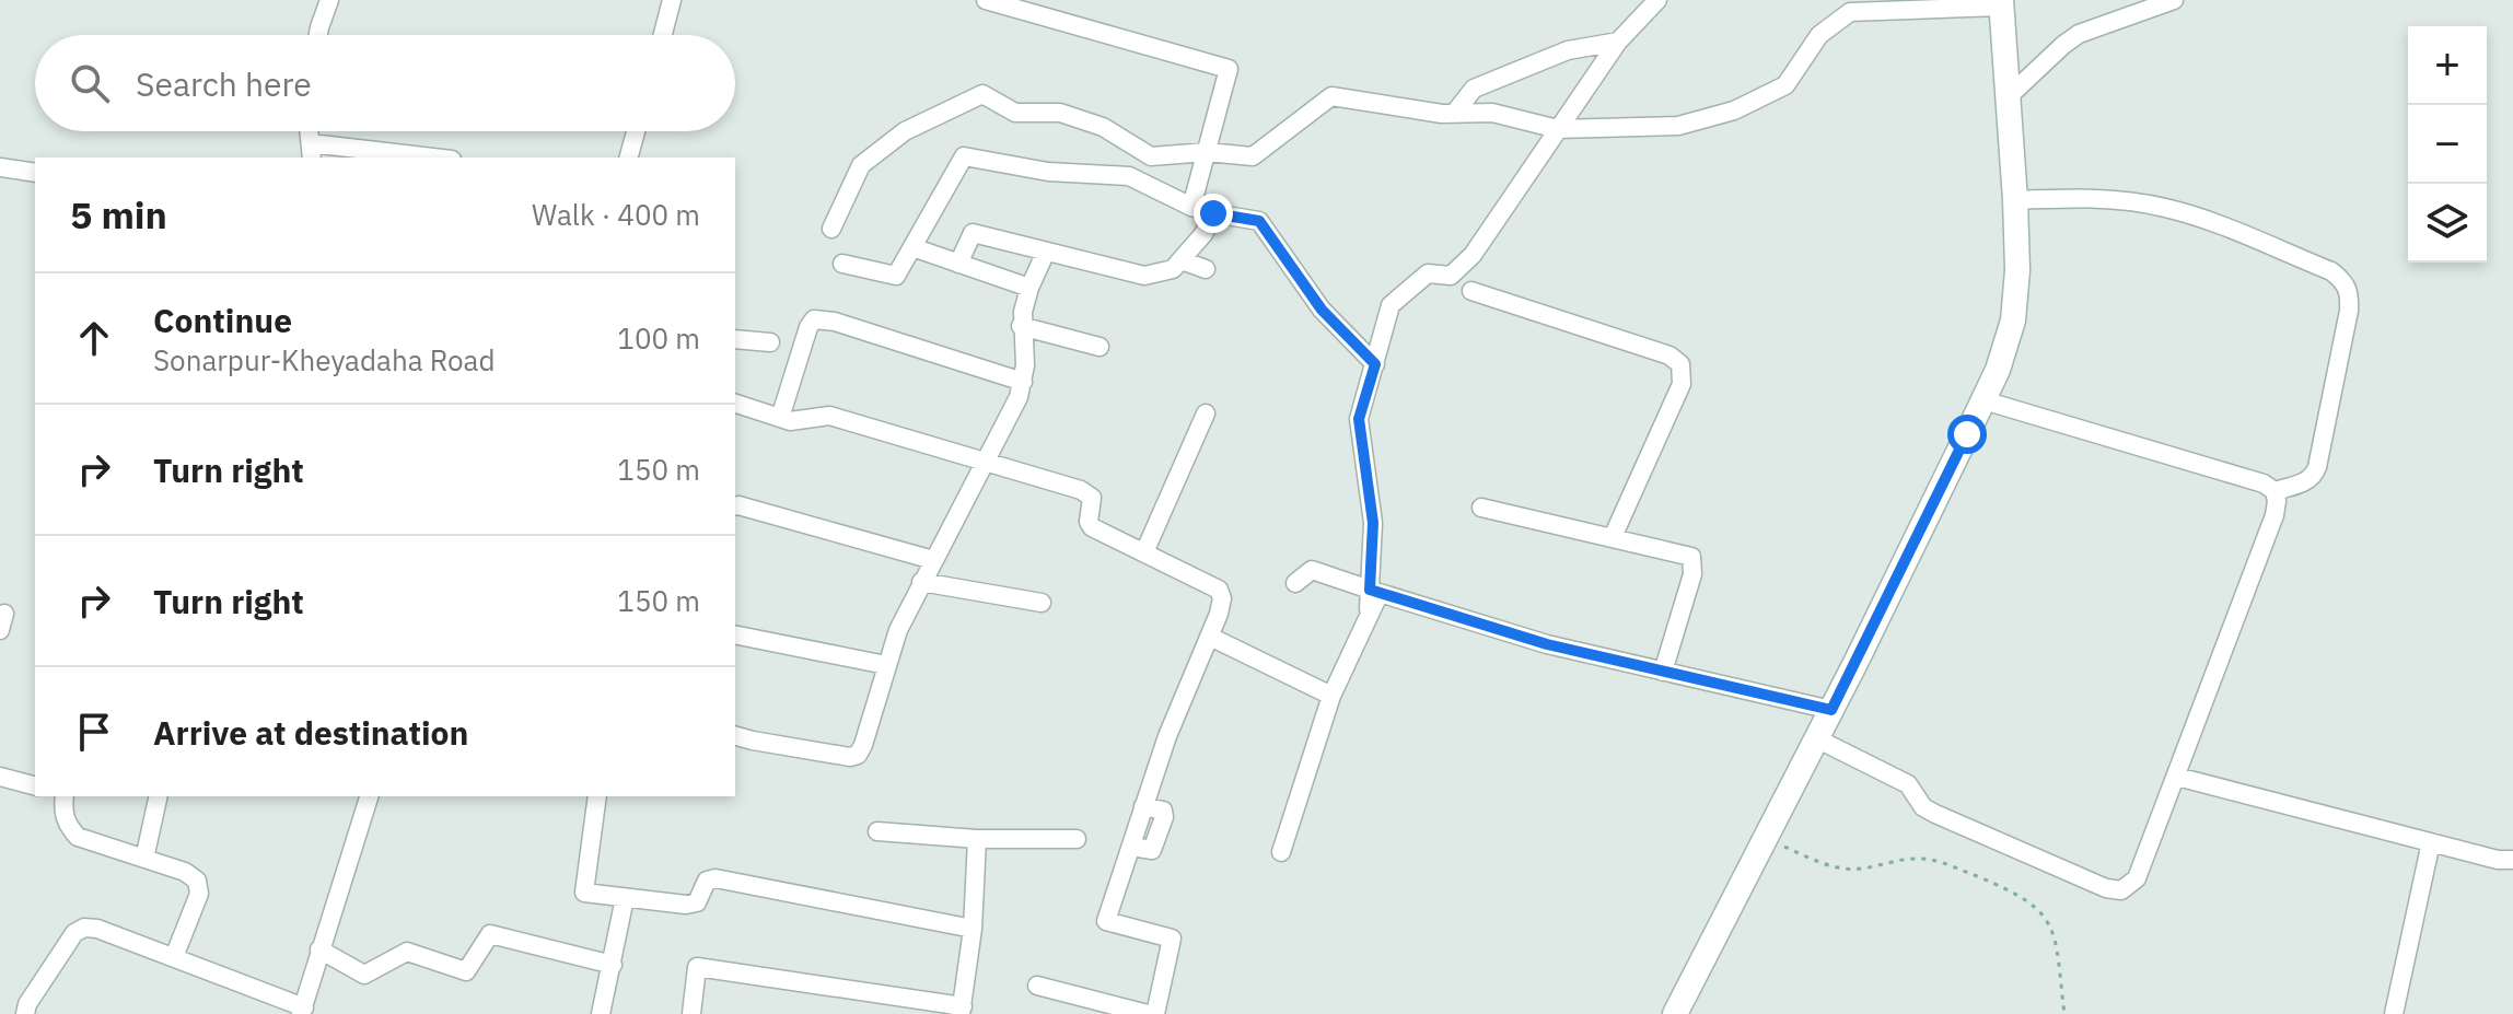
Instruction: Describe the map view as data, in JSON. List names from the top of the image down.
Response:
{
  "page": {
    "map_buttons": ["+", "−"],
    "search": "Search here",
    "heading": ["5 min", "Walk · 400 m"],
    "list": [
      ["Continue", "Sonarpur-Kheyadaha Road", "100 m"],
      ["Turn right", "150 m"],
      ["Turn right", "150 m"],
      "Arrive at destination"
    ]
  }
}
